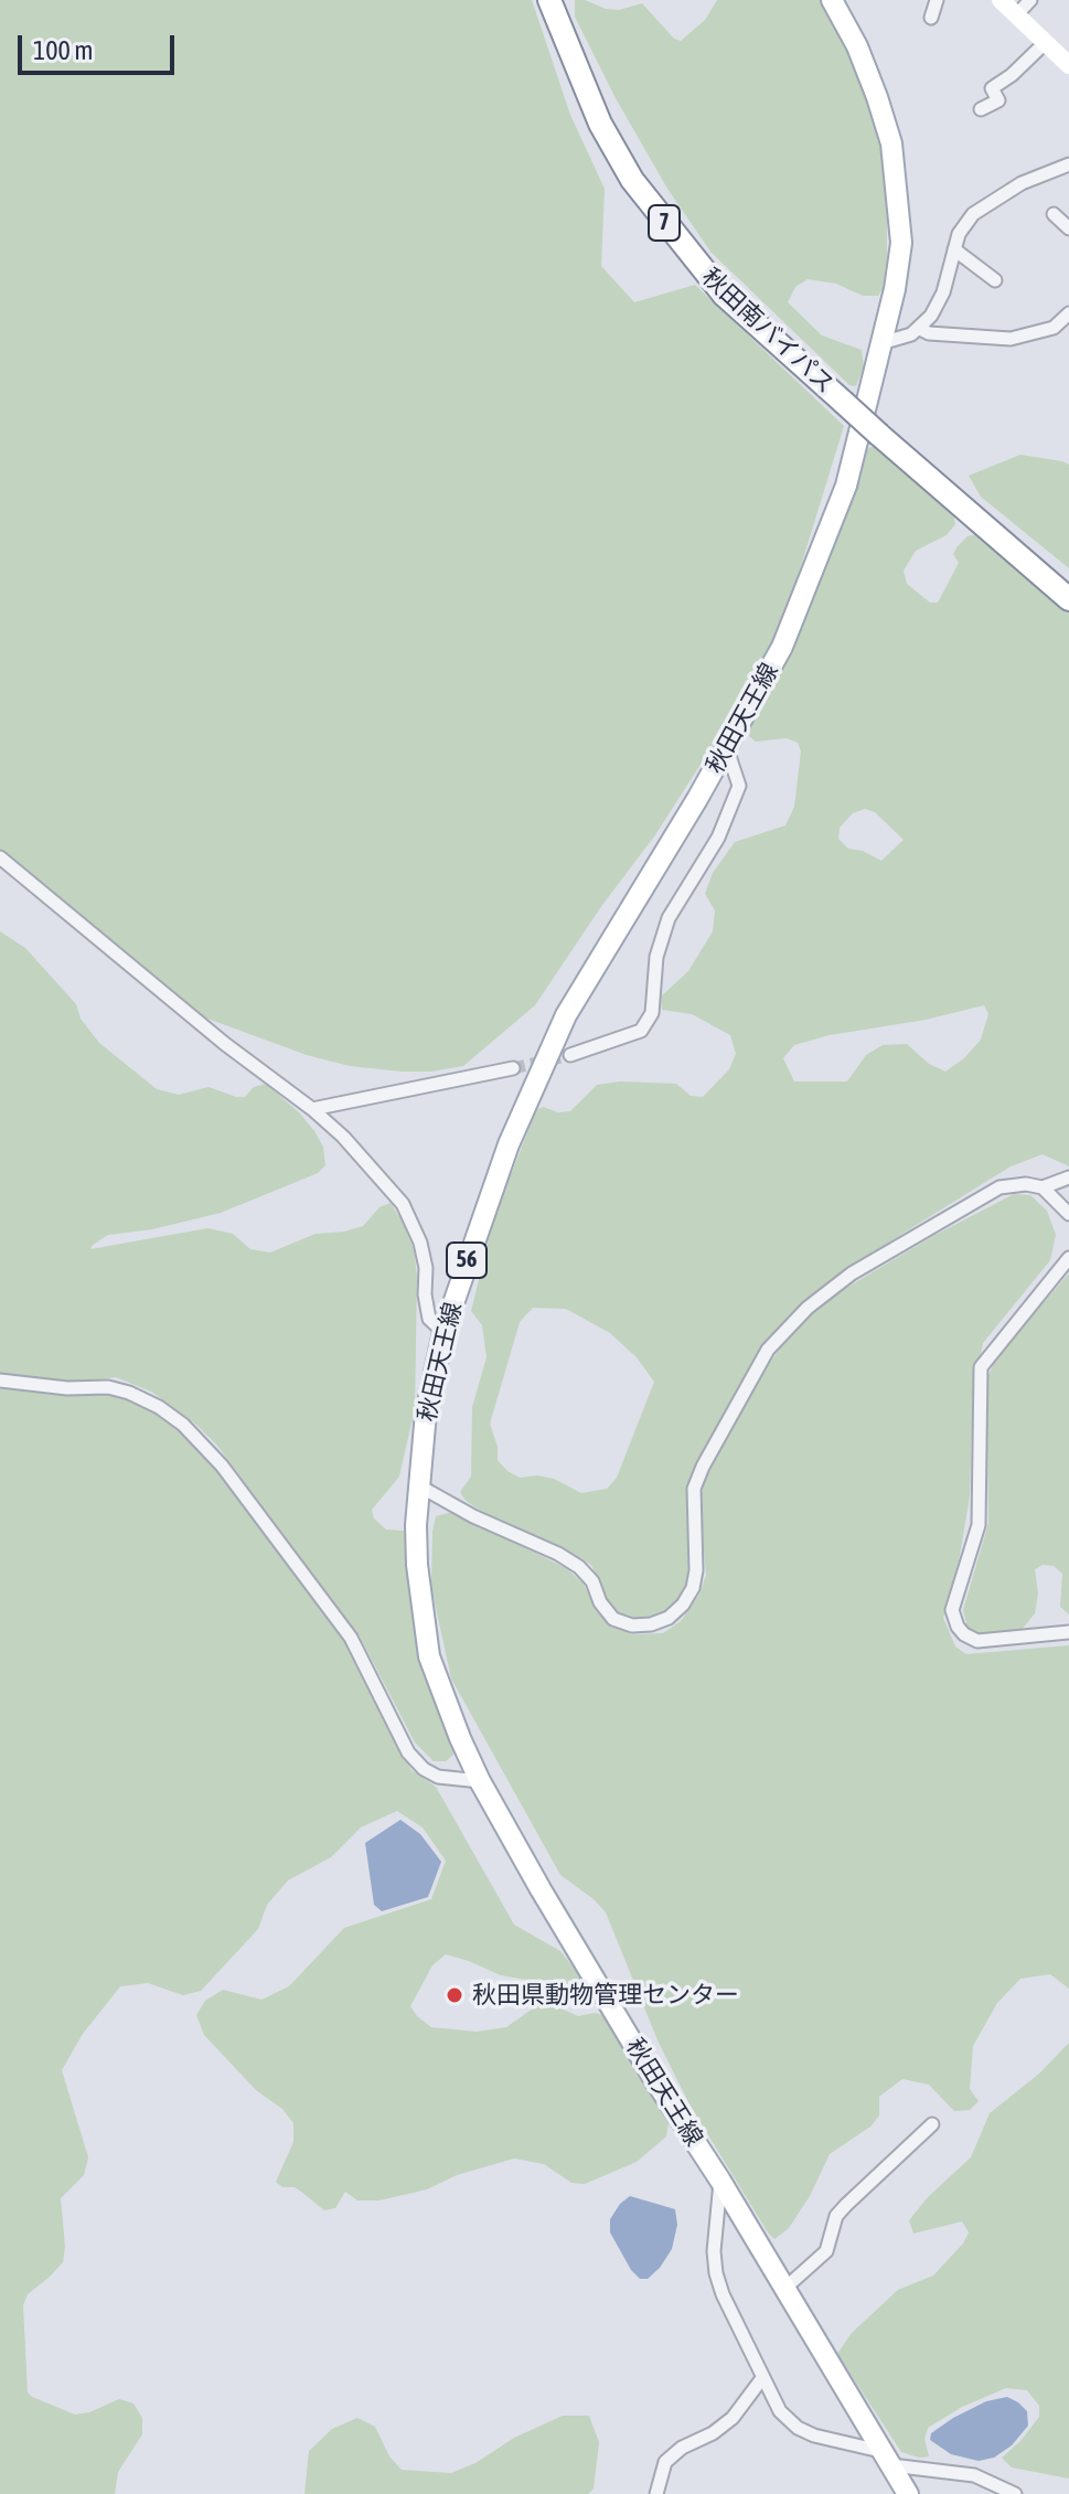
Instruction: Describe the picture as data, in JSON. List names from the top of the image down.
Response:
{
  "streets": {
    "highway": ["7", "秋田南バイパス"],
    "main road": ["秋田天王線", "56"]
  },
  "places": ["秋田県動物管理センター"],
  "scale_bar": "100 m"
}
